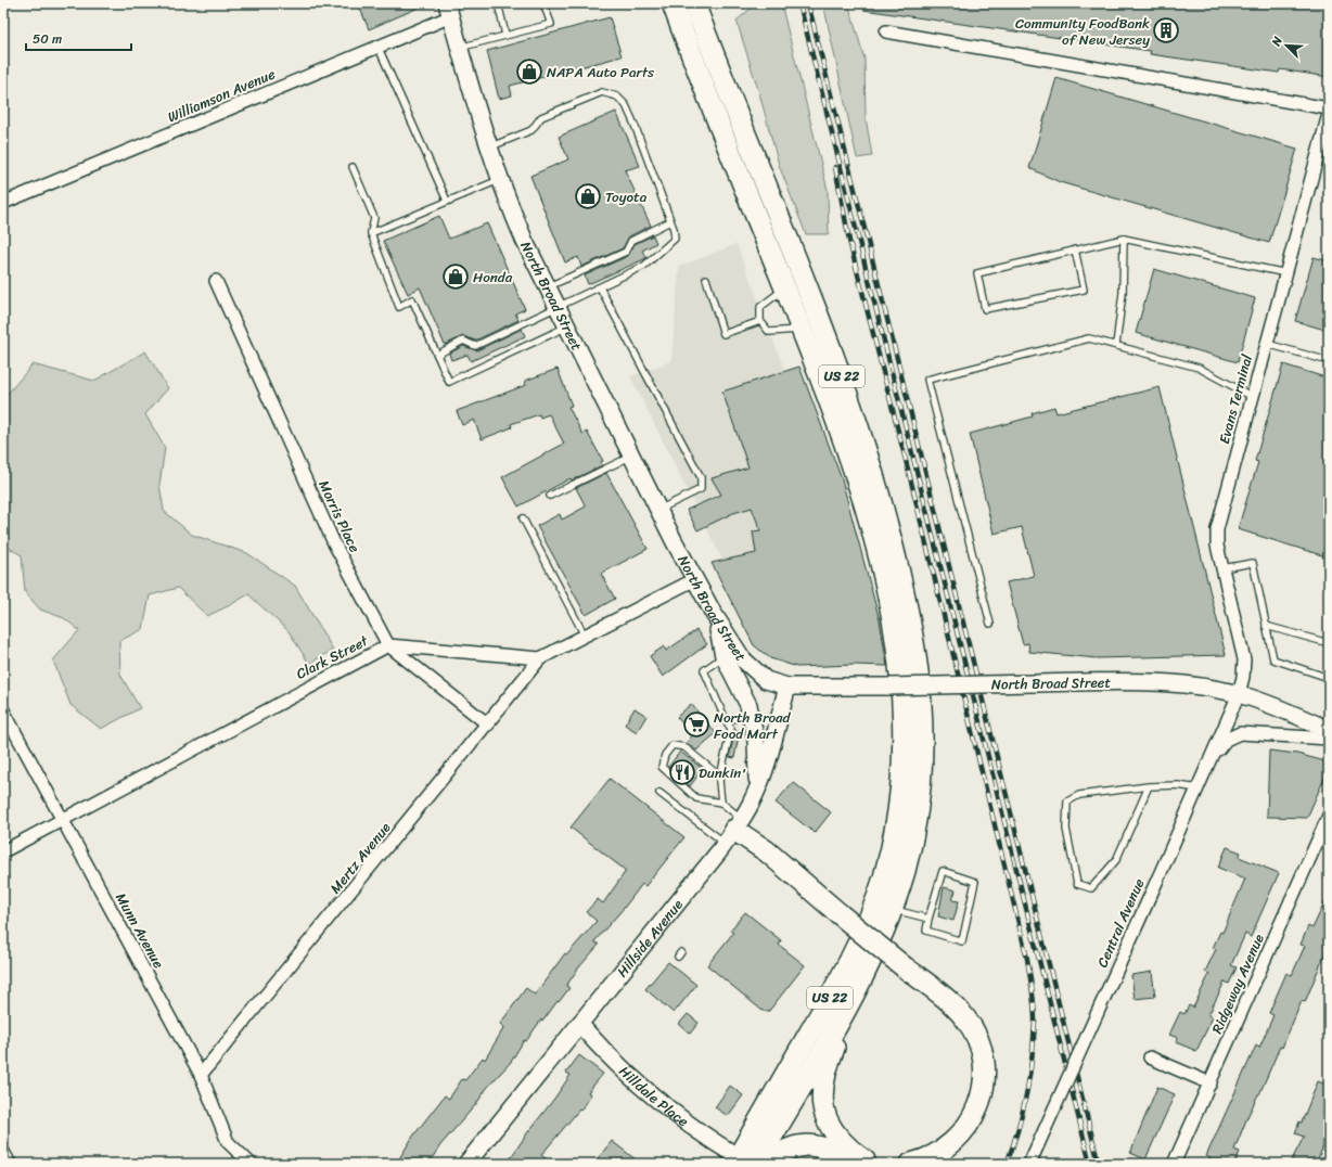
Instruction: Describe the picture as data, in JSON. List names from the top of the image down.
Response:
{
  "streets": {
    "highway": ["US 22"],
    "main road": ["North Broad Street", "Hillside Avenue", "Hilldale Place"],
    "street": [
      "Williamson Avenue",
      "Evans Terminal",
      "Morris Place",
      "Clark Street",
      "Mertz Avenue",
      "Central Avenue",
      "Munn Avenue",
      "Ridgeway Avenue"
    ]
  },
  "crossings": [
    ["Williamson Avenue", "North Broad Street"],
    ["North Broad Street", "Evans Terminal"],
    ["North Broad Street", "Central Avenue"],
    ["North Broad Street", "Hillside Avenue"],
    ["US 22", "Hilldale Place"],
    ["Evans Terminal", "Central Avenue"],
    ["Morris Place", "Clark Street"],
    ["Morris Place", "Mertz Avenue"],
    ["Clark Street", "Mertz Avenue"],
    ["Clark Street", "Munn Avenue"],
    ["Mertz Avenue", "Munn Avenue"],
    ["Hillside Avenue", "Hilldale Place"]
  ],
  "places": {
    "building": ["Community FoodBank of New Jersey"],
    "shop": ["NAPA Auto Parts", "Toyota", "Honda"],
    "supermarket": ["North Broad Food Mart"],
    "restaurant": ["Dunkin'"]
  },
  "scale_bar": "50 m",
  "north": "top left"
}
